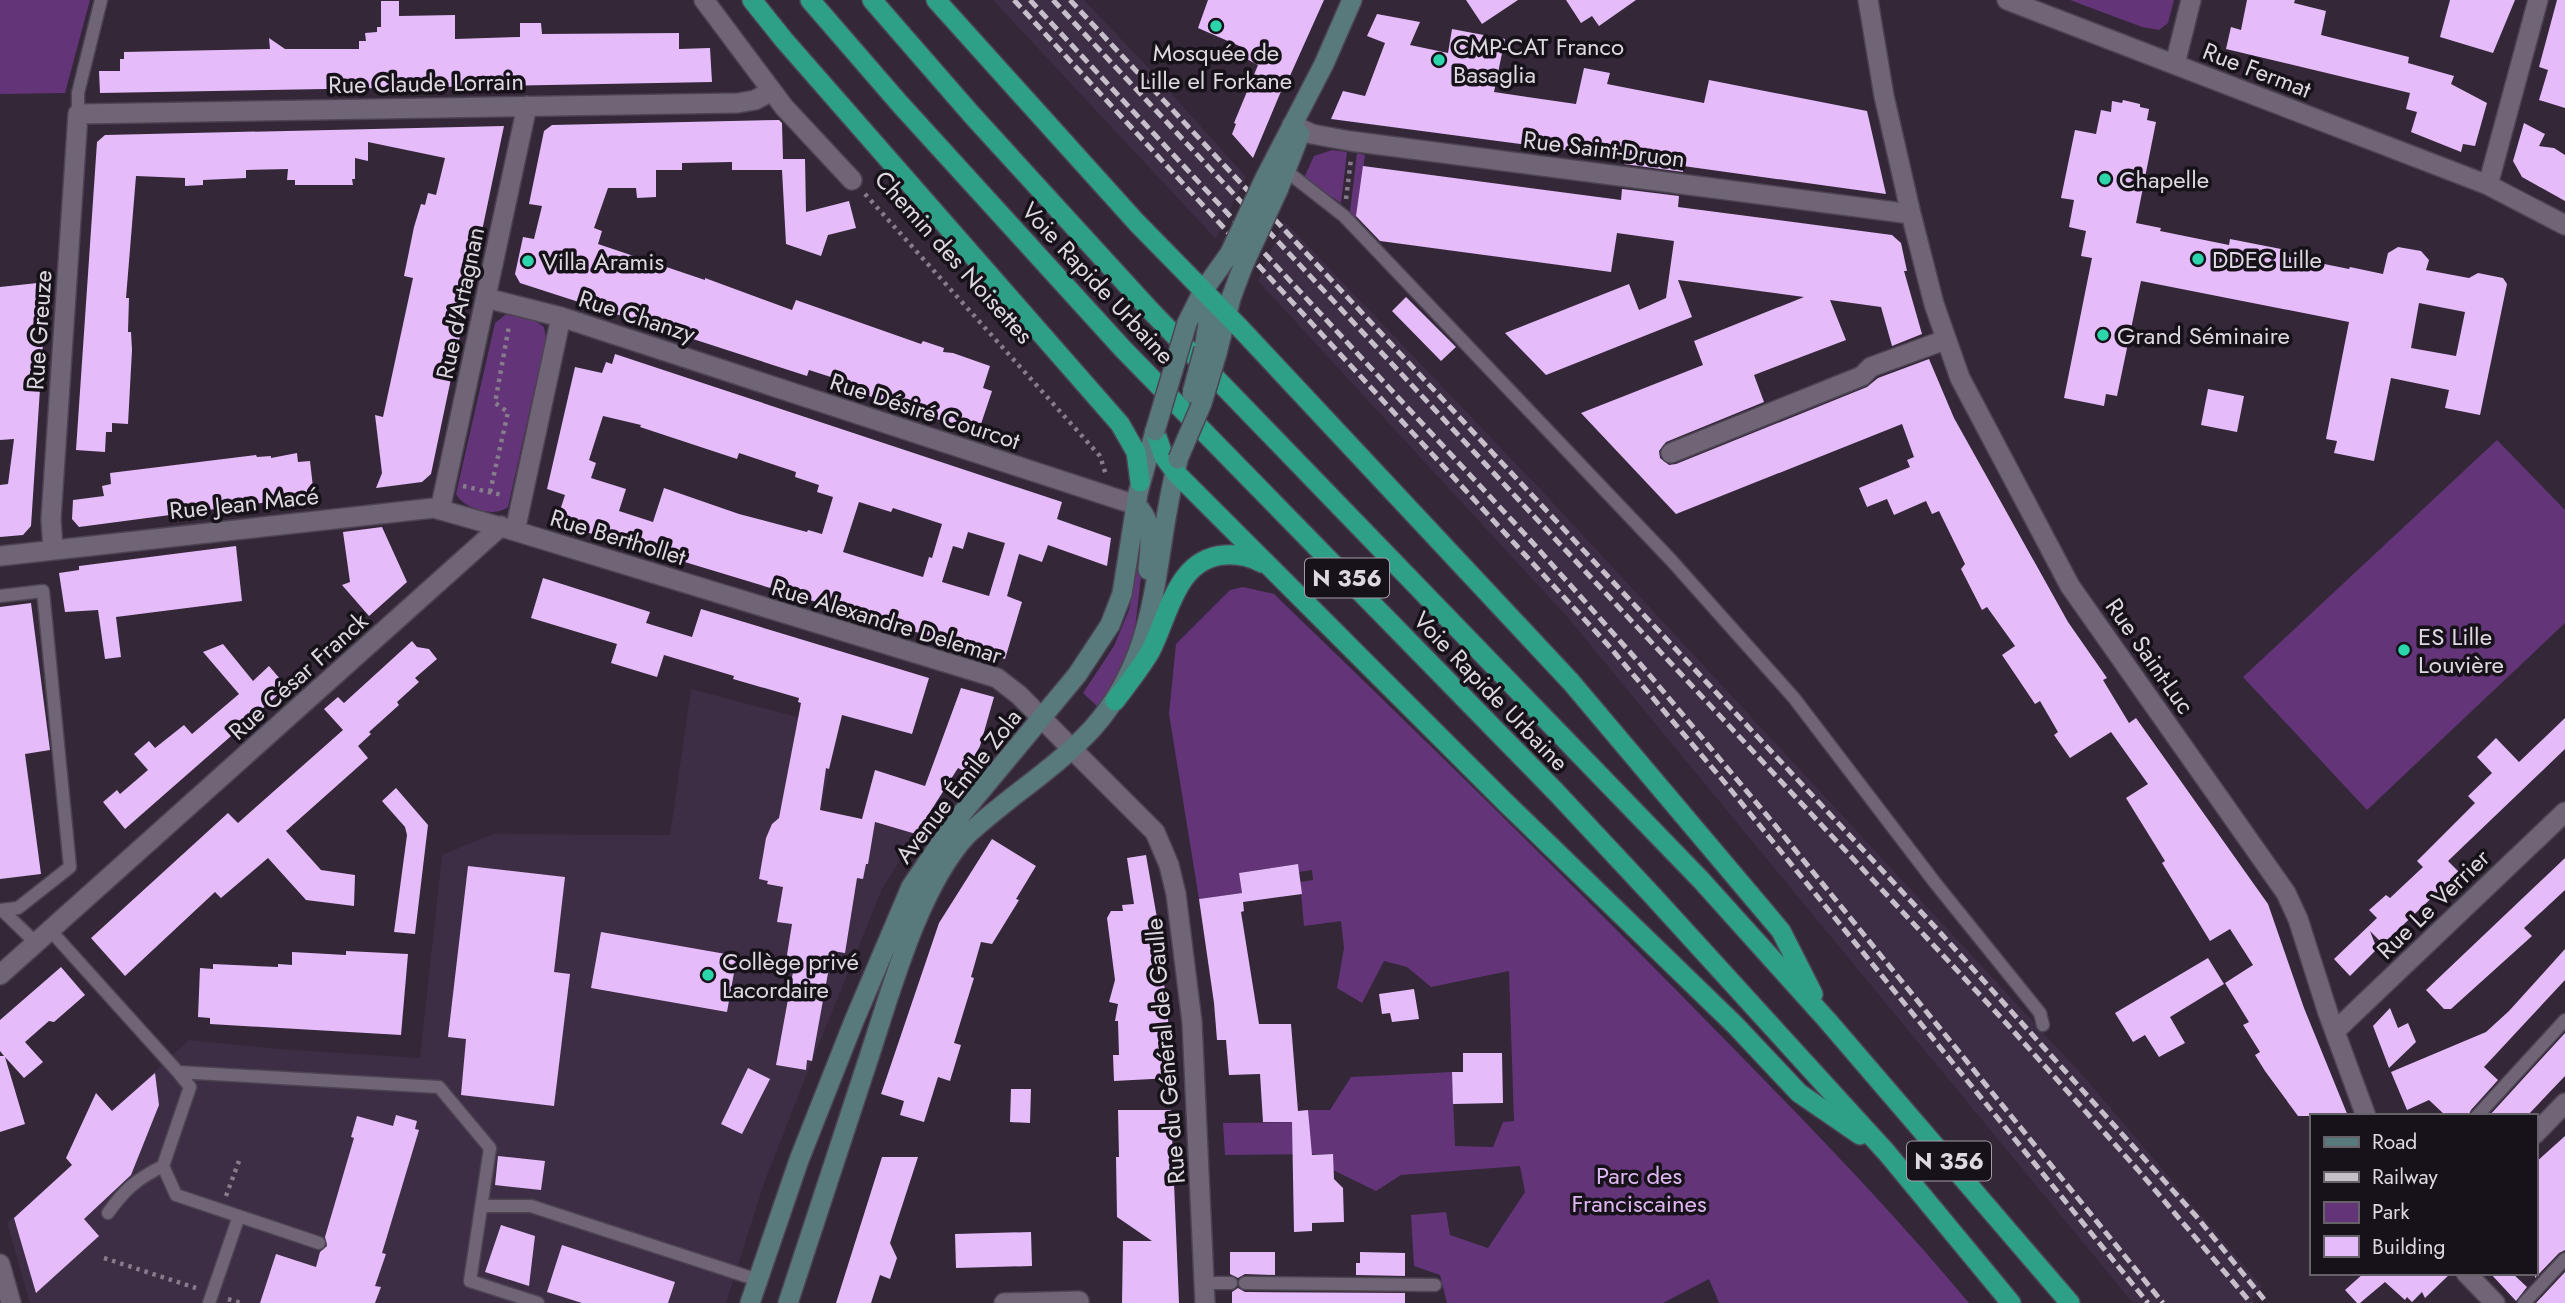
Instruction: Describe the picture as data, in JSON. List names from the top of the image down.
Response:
{
  "streets": {
    "highway": ["Voie Rapide Urbaine", "N 356"],
    "main road": ["Avenue Émile Zola"],
    "street": [
      "Rue Fermat",
      "Rue Claude Lorrain",
      "Rue Saint-Druon",
      "Chemin des Noisettes",
      "Rue d'Artagnan",
      "Rue Chanzy",
      "Rue Greuze",
      "Rue Désiré Courcot",
      "Rue Jean Macé",
      "Rue Berthollet",
      "Rue Alexandre Delemar",
      "Rue Saint-Luc",
      "Rue César Franck",
      "Rue Le Verrier",
      "Rue du Général de Gaulle"
    ]
  },
  "crossings": [
    ["Rue Claude Lorrain", "Chemin des Noisettes"],
    ["Rue Claude Lorrain", "Rue d'Artagnan"],
    ["Rue Claude Lorrain", "Rue Greuze"],
    ["Rue Saint-Druon", "Rue Saint-Luc"],
    ["Rue d'Artagnan", "Rue Chanzy"],
    ["Rue d'Artagnan", "Rue Jean Macé"],
    ["Rue Chanzy", "Rue Désiré Courcot"],
    ["Rue Greuze", "Rue Jean Macé"],
    ["Rue Désiré Courcot", "Avenue Émile Zola"],
    ["Rue Jean Macé", "Rue Berthollet"],
    ["Rue Jean Macé", "Rue César Franck"],
    ["Rue Berthollet", "Rue Alexandre Delemar"],
    ["Rue Berthollet", "Rue César Franck"],
    ["Rue Alexandre Delemar", "Avenue Émile Zola"],
    ["Rue Alexandre Delemar", "Rue du Général de Gaulle"],
    ["Rue Saint-Luc", "Rue Le Verrier"],
    ["Avenue Émile Zola", "Rue du Général de Gaulle"]
  ],
  "parks": ["Parc des Franciscaines"],
  "places": [
    "Mosquée de Lille el Forkane",
    "CMP-CAT Franco Basaglia",
    "Chapelle",
    "DDEC Lille",
    "Villa Aramis",
    "Grand Séminaire",
    "ES Lille Louvière",
    "Collège privé Lacordaire"
  ],
  "legend": [
    "Road",
    "Railway",
    "Park",
    "Building"
  ]
}
